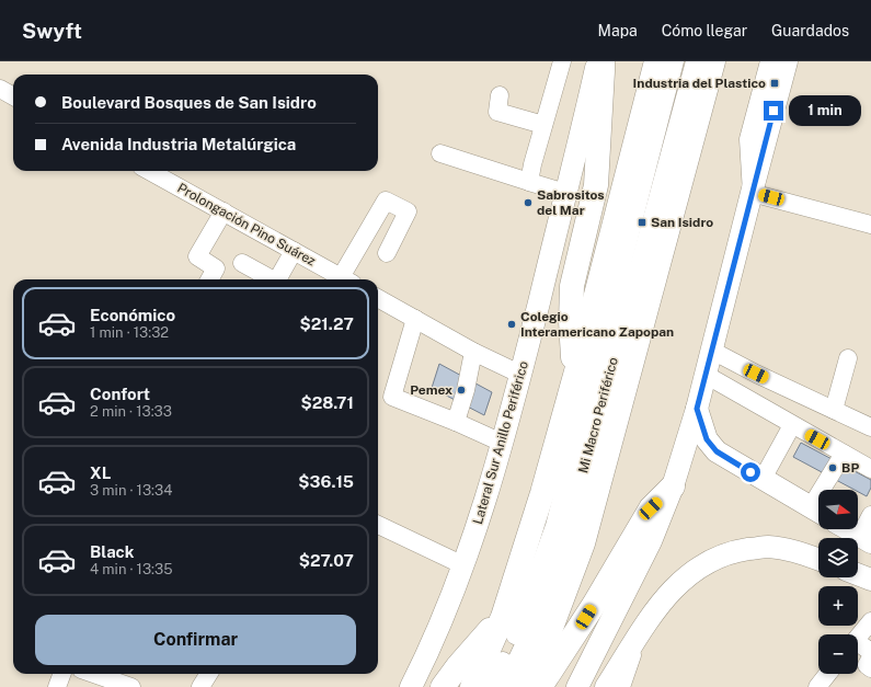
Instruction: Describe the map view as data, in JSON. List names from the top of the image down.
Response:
{
  "streets": {
    "main road": ["Lateral Sur Anillo Periférico"],
    "street": ["Prolongación Pino Suárez", "Mi Macro Periférico"]
  },
  "places": {
    "transit": ["Industria del Plastico", "San Isidro"],
    "other": [
      "Sabrositos del Mar",
      "Colegio Interamericano Zapopan",
      "Pemex",
      "BP"
    ]
  },
  "north": "right",
  "page": {
    "header": "Swyft",
    "nav": ["Mapa", "Cómo llegar", "Guardados"],
    "banner": ["Boulevard Bosques de San Isidro", "Avenida Industria Metalúrgica"],
    "bubble": "1 min",
    "list": [
      {
        "name": "Económico",
        "note": "1 min · 13:32",
        "value": "$21.27"
      },
      {
        "name": "Confort",
        "note": "2 min · 13:33",
        "value": "$28.71"
      },
      {
        "name": "XL",
        "note": "3 min · 13:34",
        "value": "$36.15"
      },
      {
        "name": "Black",
        "note": "4 min · 13:35",
        "value": "$27.07"
      }
    ],
    "map_buttons": ["+", "−"],
    "buttons": "Confirmar"
  }
}
